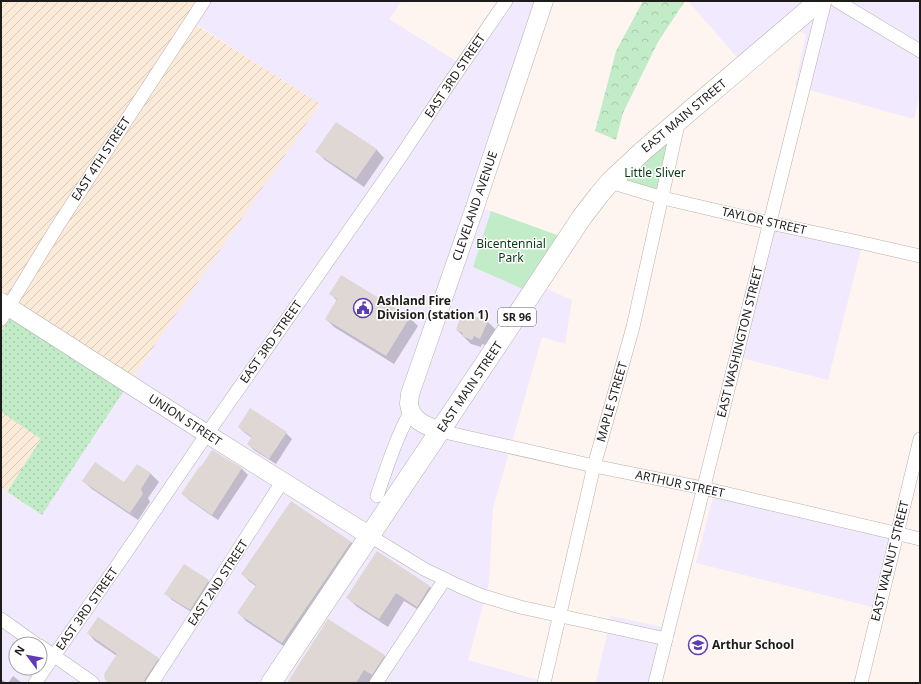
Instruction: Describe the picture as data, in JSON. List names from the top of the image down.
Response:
{
  "streets": {
    "main road": [
      "EAST MAIN STREET",
      "CLEVELAND AVENUE",
      "SR 96",
      "UNION STREET"
    ],
    "street": [
      "EAST 3RD STREET",
      "EAST 4TH STREET",
      "TAYLOR STREET",
      "EAST WASHINGTON STREET",
      "MAPLE STREET",
      "ARTHUR STREET",
      "EAST WALNUT STREET",
      "EAST 2ND STREET"
    ]
  },
  "crossings": [
    ["EAST 3RD STREET", "UNION STREET"],
    ["EAST MAIN STREET", "TAYLOR STREET"],
    ["EAST MAIN STREET", "MAPLE STREET"],
    ["EAST MAIN STREET", "UNION STREET"],
    ["EAST MAIN STREET", "ARTHUR STREET"],
    ["EAST 4TH STREET", "UNION STREET"],
    ["TAYLOR STREET", "EAST WASHINGTON STREET"],
    ["TAYLOR STREET", "MAPLE STREET"],
    ["EAST WASHINGTON STREET", "ARTHUR STREET"],
    ["MAPLE STREET", "ARTHUR STREET"],
    ["UNION STREET", "EAST 2ND STREET"],
    ["ARTHUR STREET", "EAST WALNUT STREET"]
  ],
  "parks": ["Little Sliver", "Bicentennial Park"],
  "places": {
    "public building": ["Ashland Fire Division (station 1)"],
    "school or university": ["Arthur School"]
  },
  "north": "top left"
}
